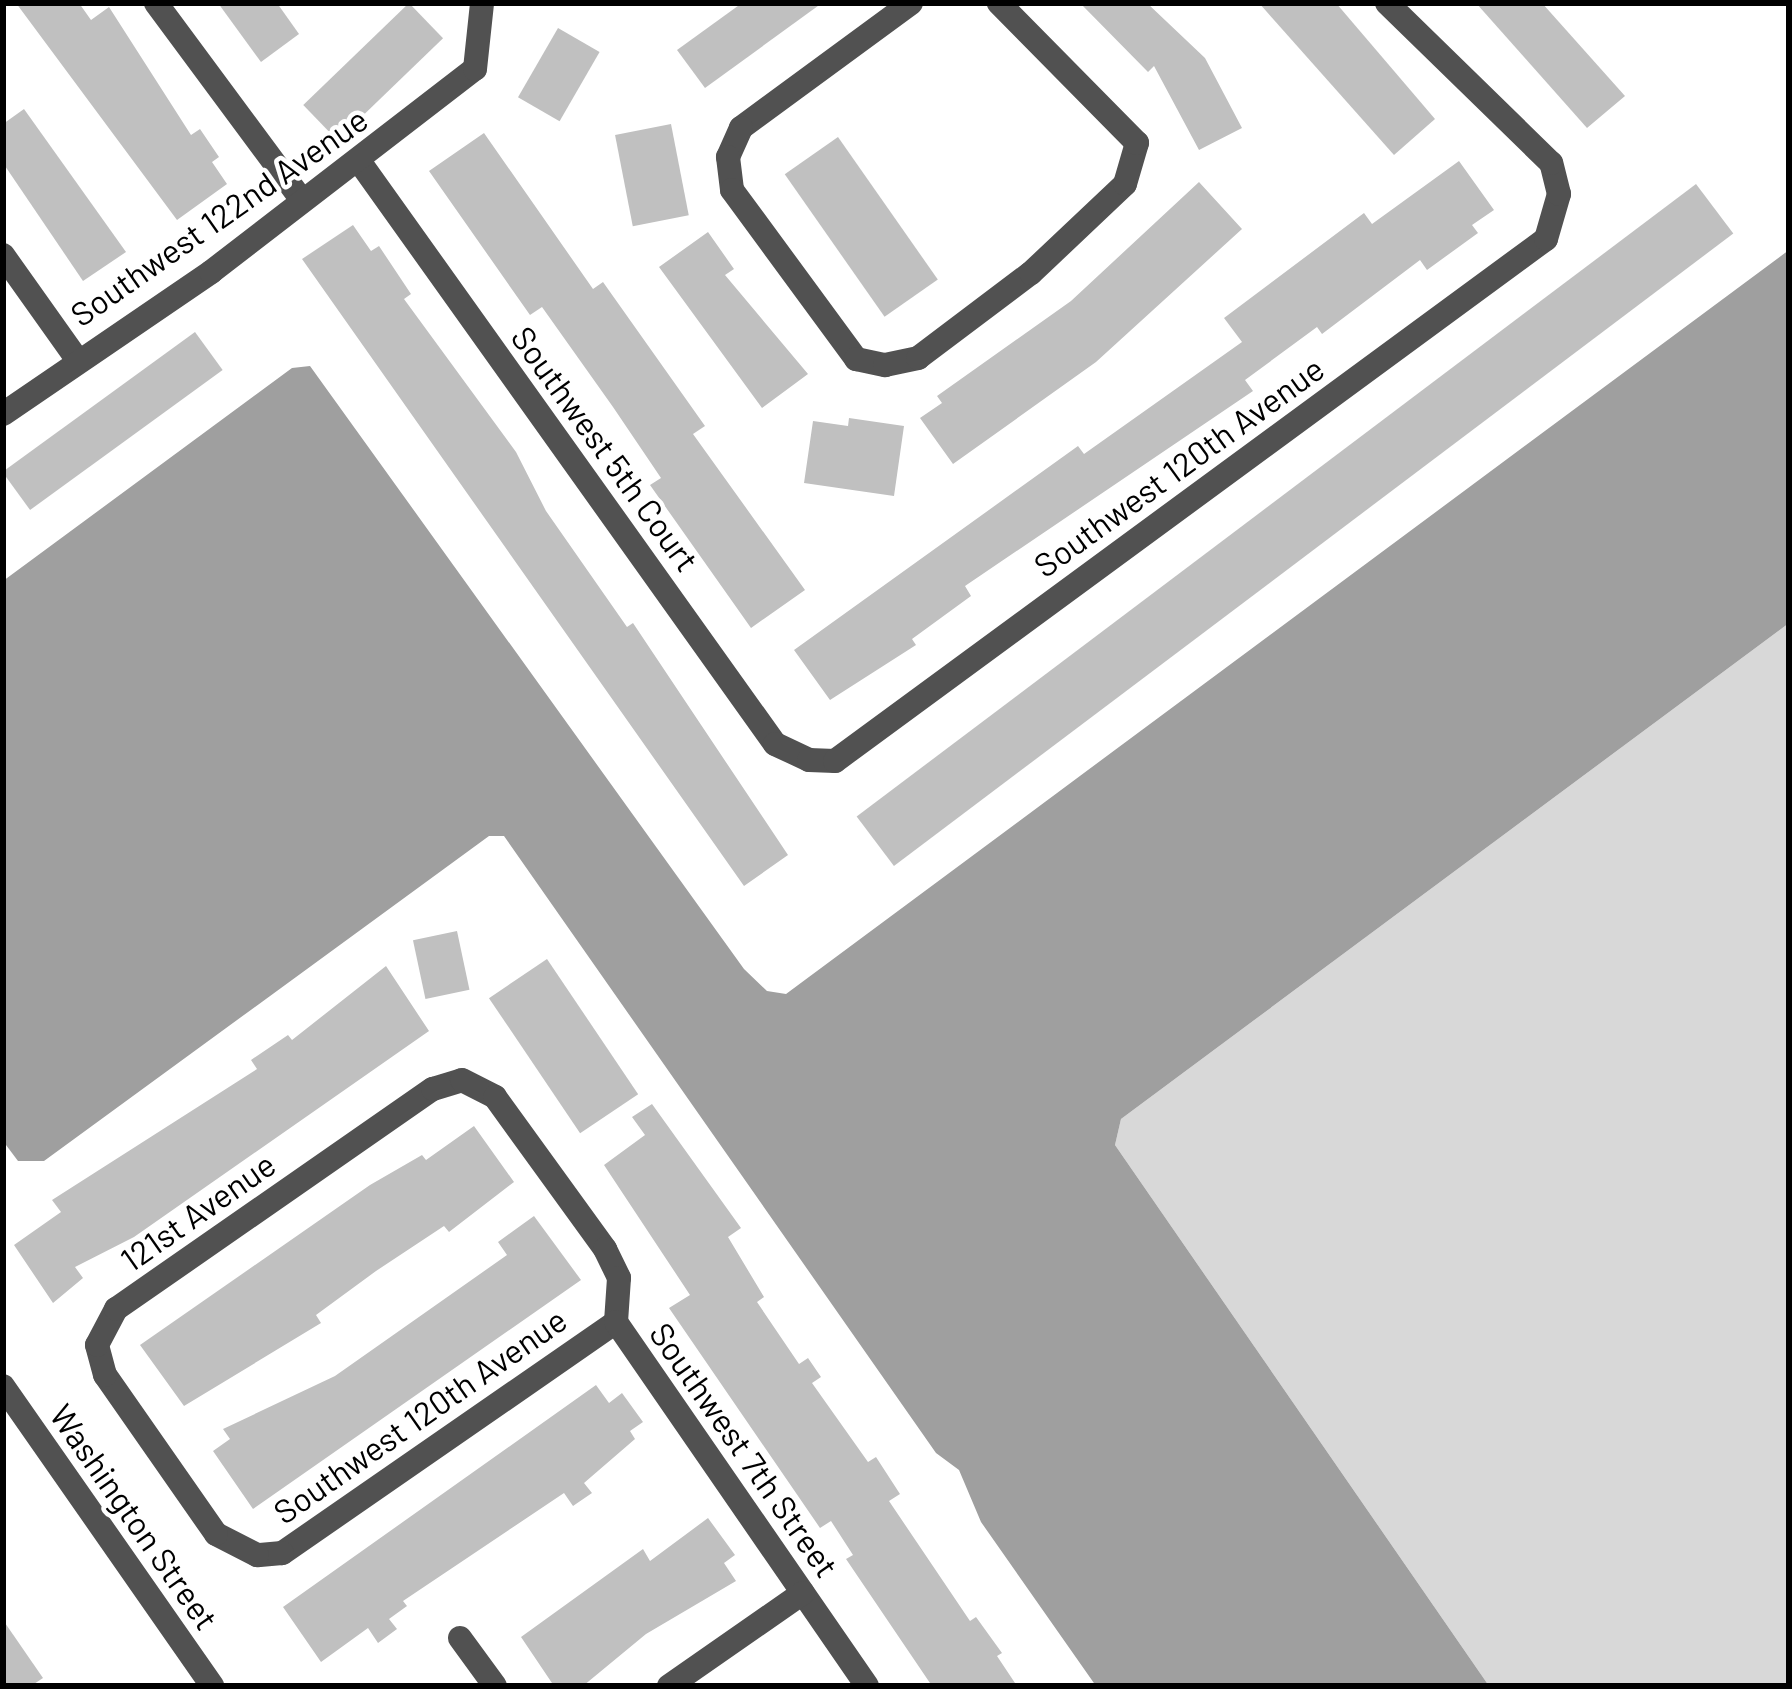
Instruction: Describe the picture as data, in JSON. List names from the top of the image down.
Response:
{
  "streets": {
    "street": [
      "Southwest 122nd Avenue",
      "Southwest 5th Court",
      "Southwest 120th Avenue",
      "121st Avenue",
      "Southwest 7th Street",
      "Washington Street"
    ]
  },
  "crossings": [
    ["Southwest 122nd Avenue", "Southwest 5th Court"],
    ["Southwest 5th Court", "Southwest 120th Avenue"],
    ["Southwest 120th Avenue", "121st Avenue"],
    ["Southwest 120th Avenue", "Southwest 7th Street"],
    ["121st Avenue", "Southwest 7th Street"]
  ]
}
